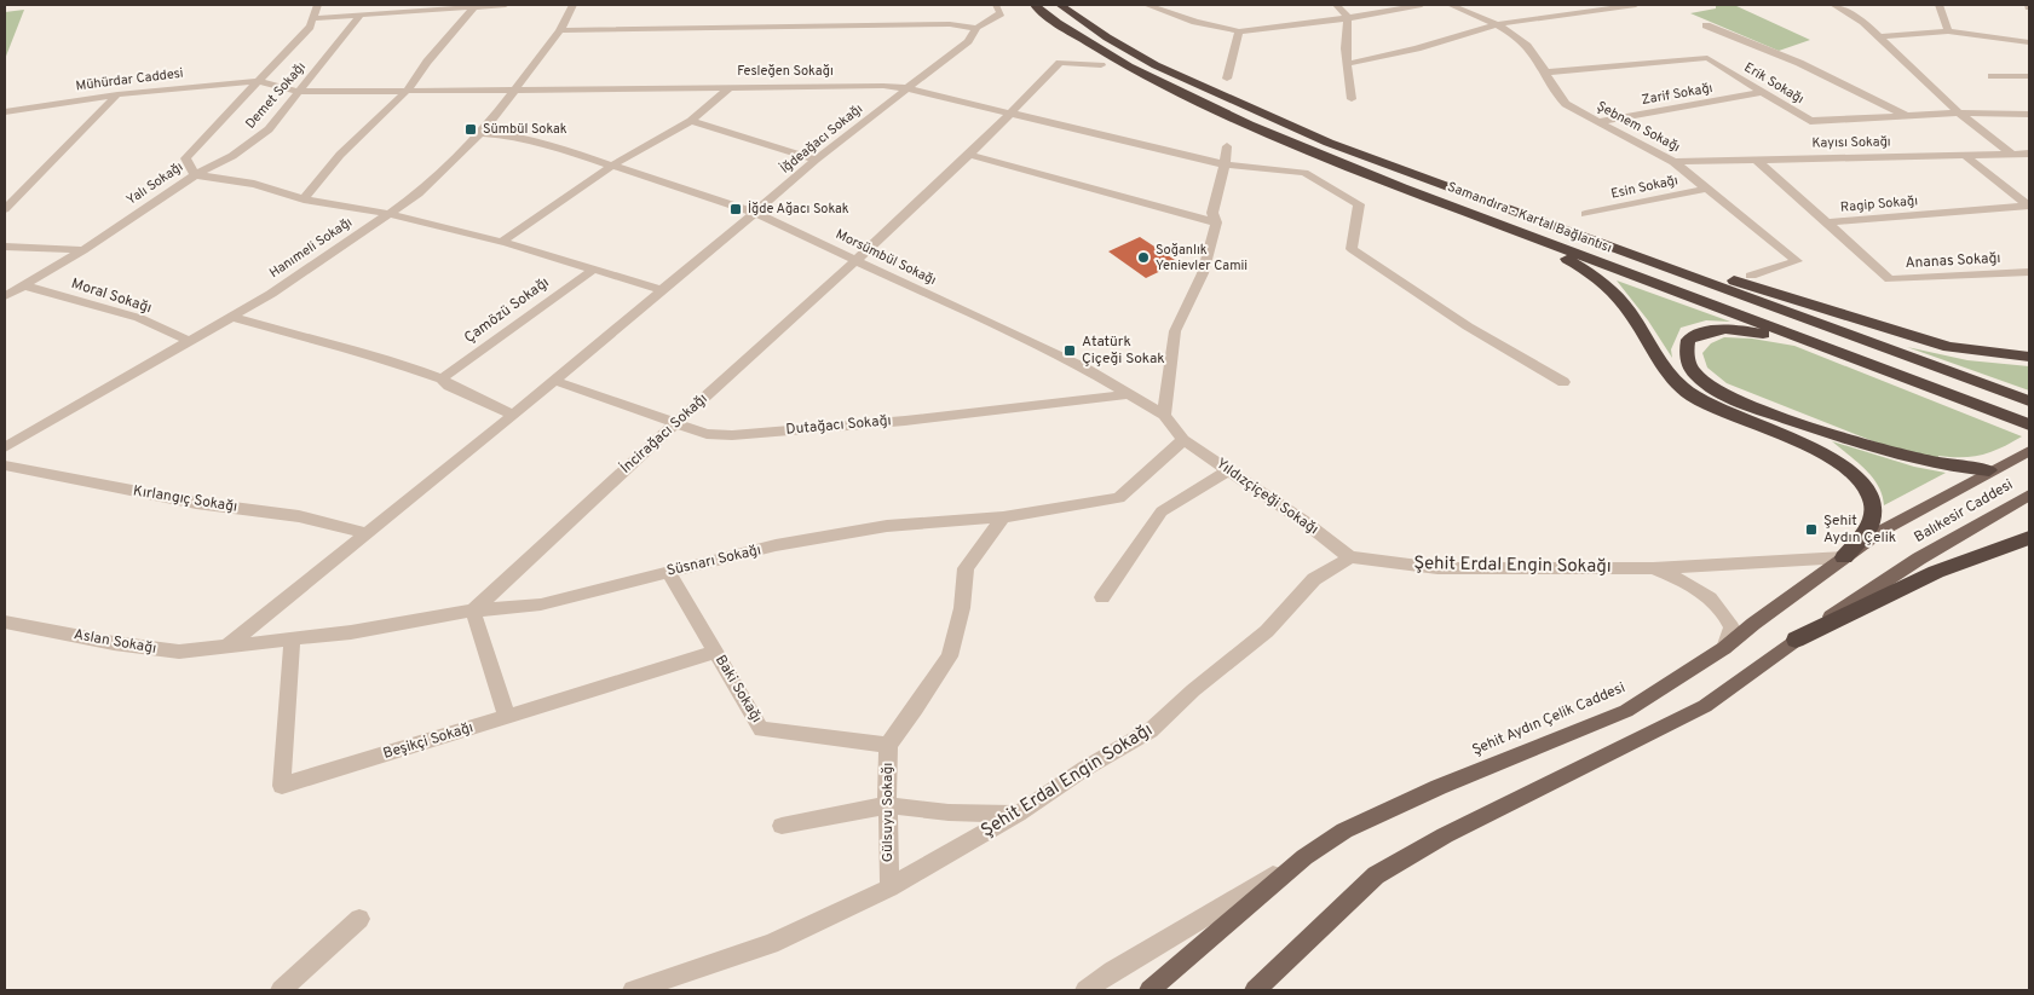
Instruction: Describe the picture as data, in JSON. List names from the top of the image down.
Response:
{
  "streets": {
    "highway": ["Samandıra - Kartal Bağlantısı"],
    "main road": ["Balıkesir Caddesi", "Şehit Aydın Çelik Caddesi"],
    "street": [
      "Fesleğen Sokağı",
      "Mühürdar Caddesi",
      "Erik Sokağı",
      "Zarif Sokağı",
      "Demet Sokağı",
      "Şebnem Sokağı",
      "İğdeağacı Sokağı",
      "Kayısı Sokağı",
      "Yalı Sokağı",
      "Esin Sokağı",
      "Ragip Sokağı",
      "Hanımeli Sokağı",
      "Morsümbül Sokağı",
      "Ananas Sokağı",
      "Moral Sokağı",
      "Çamözü Sokağı",
      "Dutağacı Sokağı",
      "İncirağacı Sokağı",
      "Yıldızçiçeği Sokağı",
      "Kırlangıç Sokağı",
      "Süsnarı Sokağı",
      "Şehit Erdal Engin Sokağı",
      "Aslan Sokağı",
      "Baki Sokağı",
      "Beşikçi Sokağı",
      "Gülsuyu Sokağı"
    ]
  },
  "crossings": [
    ["Fesleğen Sokağı", "Mühürdar Caddesi"],
    ["Fesleğen Sokağı", "Demet Sokağı"],
    ["Fesleğen Sokağı", "İğdeağacı Sokağı"],
    ["Fesleğen Sokağı", "Yalı Sokağı"],
    ["Fesleğen Sokağı", "Hanımeli Sokağı"],
    ["Fesleğen Sokağı", "İncirağacı Sokağı"],
    ["Mühürdar Caddesi", "Yalı Sokağı"],
    ["Erik Sokağı", "Zarif Sokağı"],
    ["Erik Sokağı", "Şebnem Sokağı"],
    ["Zarif Sokağı", "Şebnem Sokağı"],
    ["Demet Sokağı", "Yalı Sokağı"],
    ["Şebnem Sokağı", "Kayısı Sokağı"],
    ["Şebnem Sokağı", "Esin Sokağı"],
    ["İğdeağacı Sokağı", "Morsümbül Sokağı"],
    ["İğdeağacı Sokağı", "Dutağacı Sokağı"],
    ["İğdeağacı Sokağı", "Kırlangıç Sokağı"],
    ["İğdeağacı Sokağı", "Süsnarı Sokağı"],
    ["İğdeağacı Sokağı", "Aslan Sokağı"],
    ["Kayısı Sokağı", "Ragip Sokağı"],
    ["Yalı Sokağı", "Moral Sokağı"],
    ["Ragip Sokağı", "Ananas Sokağı"],
    ["Hanımeli Sokağı", "Morsümbül Sokağı"],
    ["Hanımeli Sokağı", "Moral Sokağı"],
    ["Morsümbül Sokağı", "Dutağacı Sokağı"],
    ["Morsümbül Sokağı", "İncirağacı Sokağı"],
    ["Morsümbül Sokağı", "Yıldızçiçeği Sokağı"],
    ["Dutağacı Sokağı", "İncirağacı Sokağı"],
    ["İncirağacı Sokağı", "Süsnarı Sokağı"],
    ["Yıldızçiçeği Sokağı", "Süsnarı Sokağı"],
    ["Yıldızçiçeği Sokağı", "Şehit Erdal Engin Sokağı"],
    ["Süsnarı Sokağı", "Aslan Sokağı"],
    ["Süsnarı Sokağı", "Baki Sokağı"],
    ["Süsnarı Sokağı", "Beşikçi Sokağı"],
    ["Süsnarı Sokağı", "Gülsuyu Sokağı"],
    ["Şehit Erdal Engin Sokağı", "Şehit Aydın Çelik Caddesi"],
    ["Şehit Erdal Engin Sokağı", "Gülsuyu Sokağı"],
    ["Baki Sokağı", "Beşikçi Sokağı"],
    ["Baki Sokağı", "Gülsuyu Sokağı"]
  ],
  "places": {
    "transit": [
      "Sümbül Sokak",
      "İğde Ağacı Sokak",
      "Atatürk Çiçeği Sokak",
      "Şehit Aydın Çelik"
    ],
    "other": ["Soğanlık Yenievler Camii"]
  }
}
